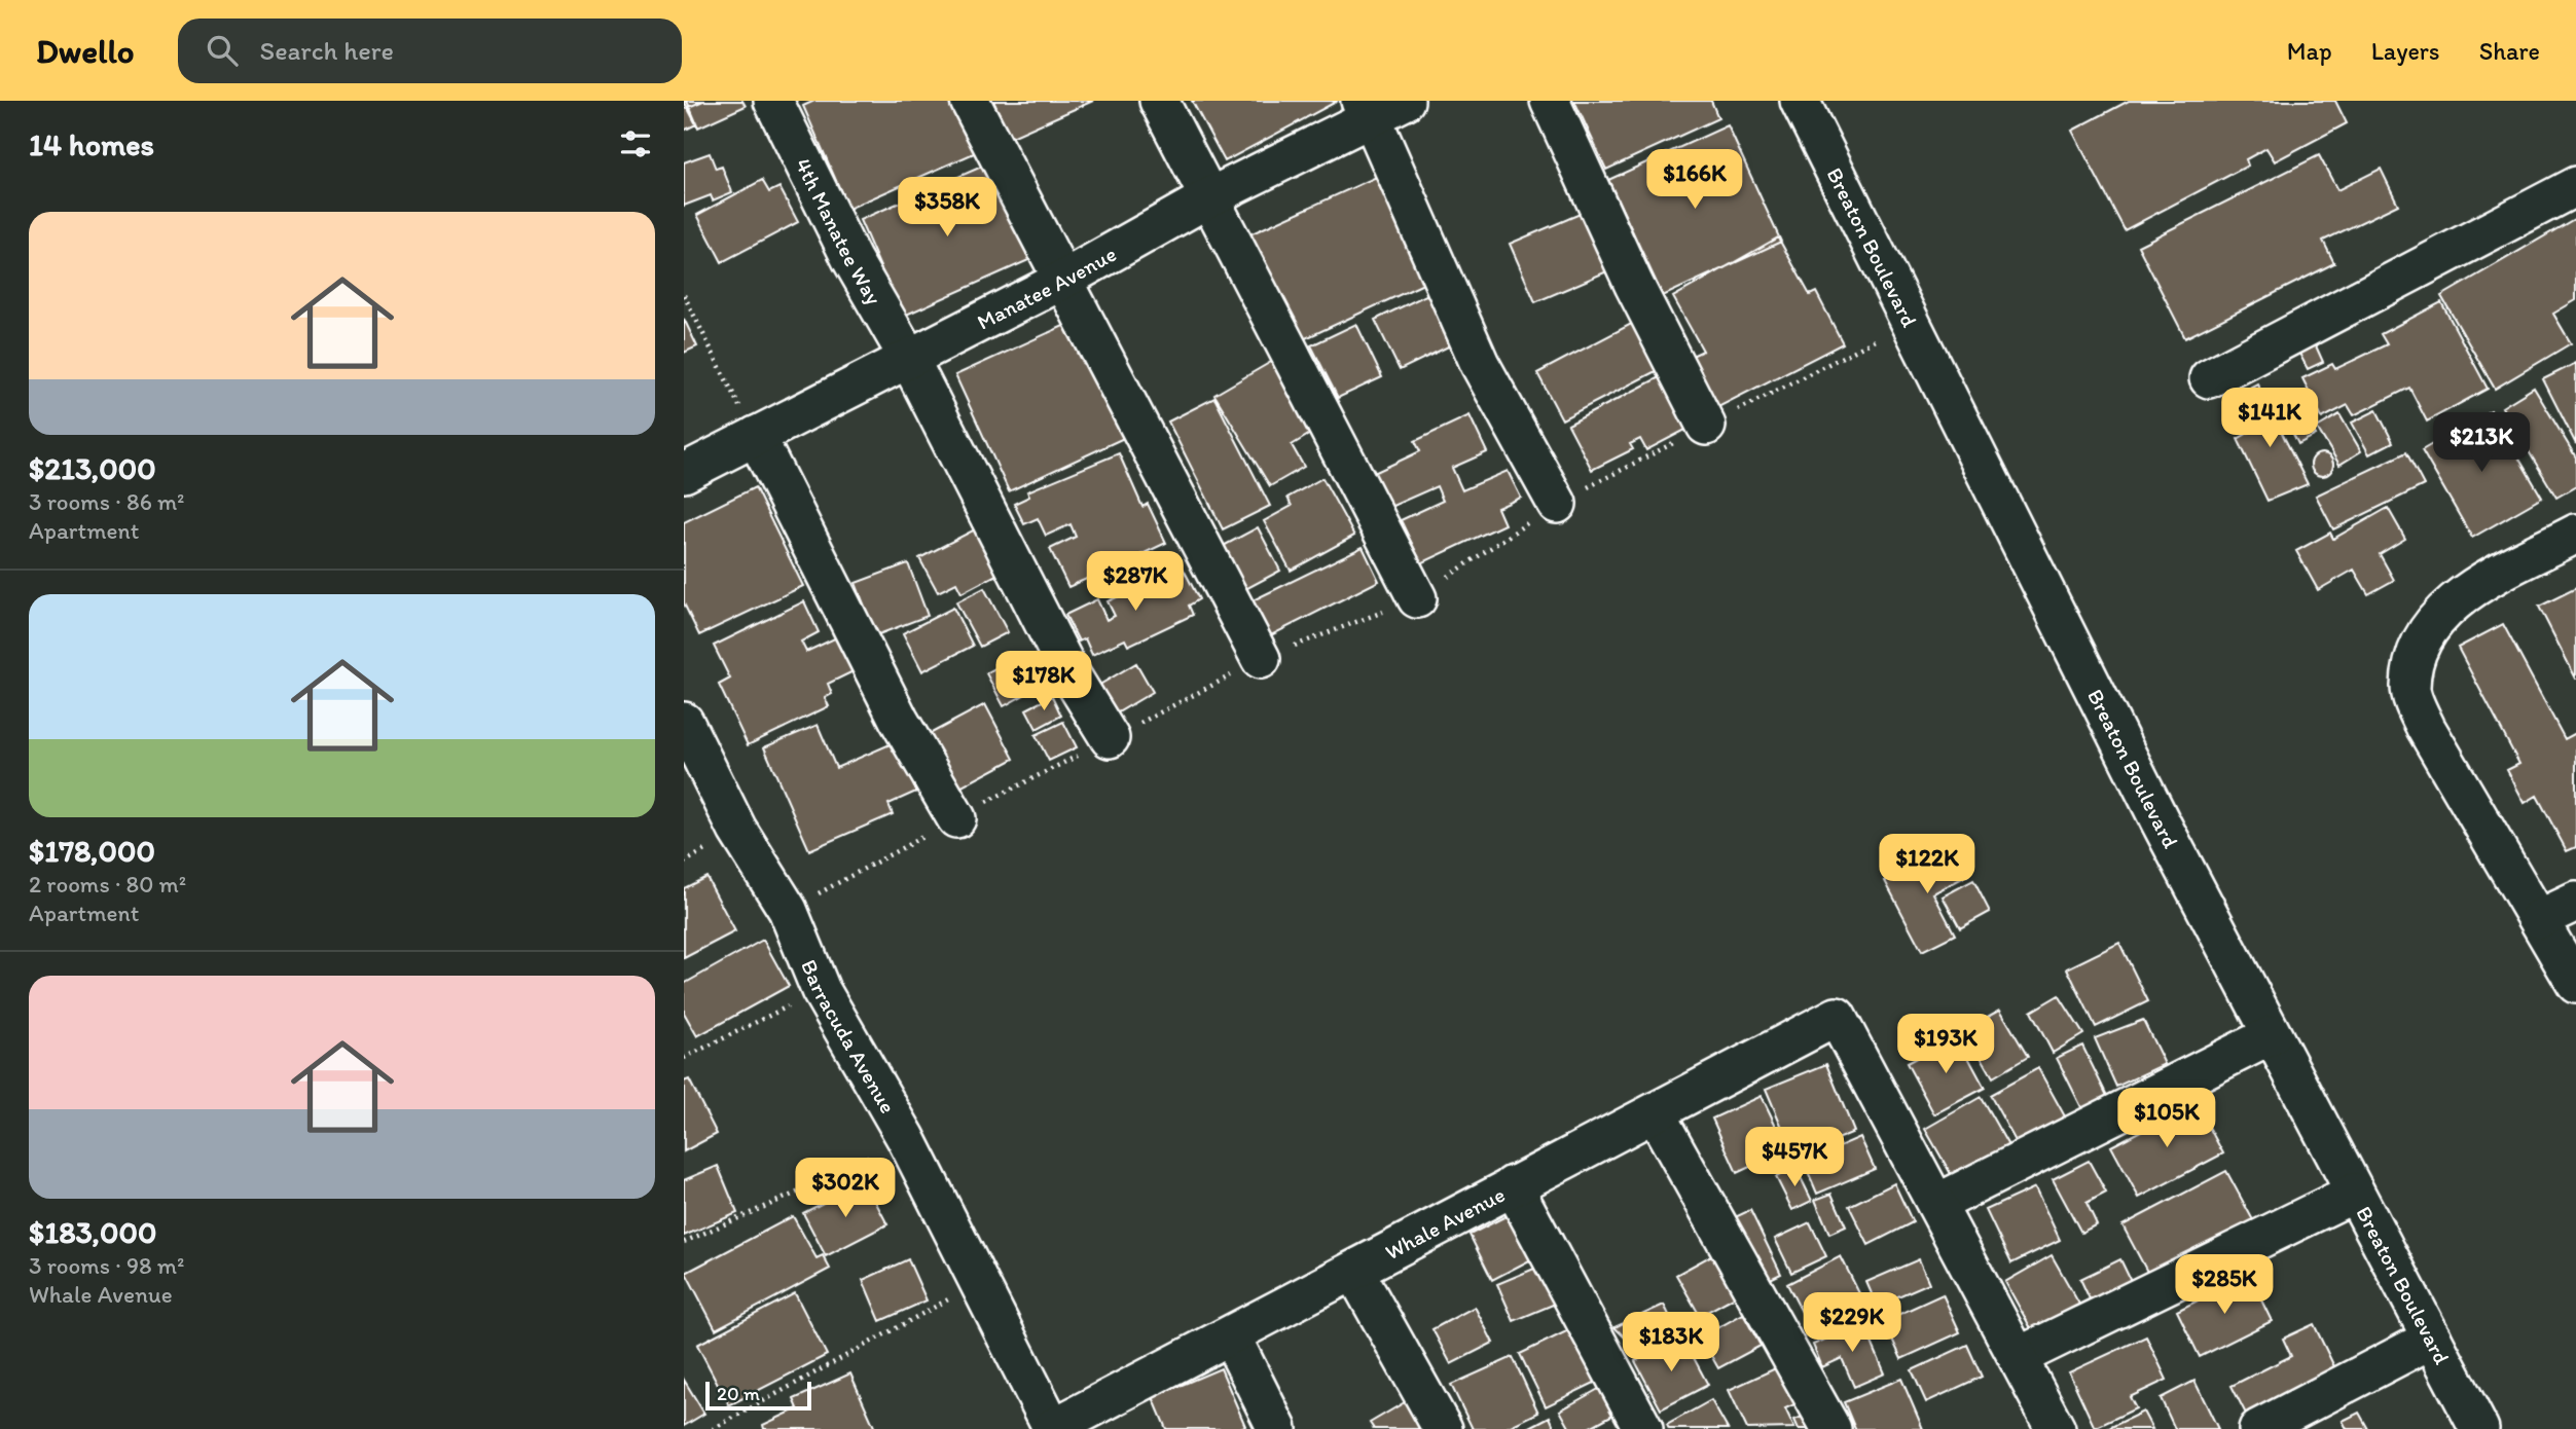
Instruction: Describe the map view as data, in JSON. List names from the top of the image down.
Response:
{
  "streets": {
    "street": [
      "4th Manatee Way",
      "Breaton Boulevard",
      "Manatee Avenue",
      "Barracuda Avenue",
      "Whale Avenue"
    ]
  },
  "crossings": [
    ["4th Manatee Way", "Manatee Avenue"],
    ["Barracuda Avenue", "Whale Avenue"]
  ],
  "scale_bar": "20 m",
  "page": {
    "header": "Dwello",
    "search": "Search here",
    "nav": ["Map", "Layers", "Share"],
    "heading": "14 homes",
    "price": [
      "$166K",
      "$358K",
      "$141K",
      "$213K",
      "$287K",
      "$178K",
      "$122K",
      "$193K",
      "$105K",
      "$457K",
      "$302K",
      "$285K",
      "$229K",
      "$183K"
    ],
    "list": [
      {
        "name": "$213,000",
        "note": "3 rooms · 86 m² · Apartment"
      },
      {
        "name": "$178,000",
        "note": "2 rooms · 80 m² · Apartment"
      },
      {
        "name": "$183,000",
        "note": "3 rooms · 98 m² · Whale Avenue"
      }
    ],
    "scale": "20 m"
  }
}
